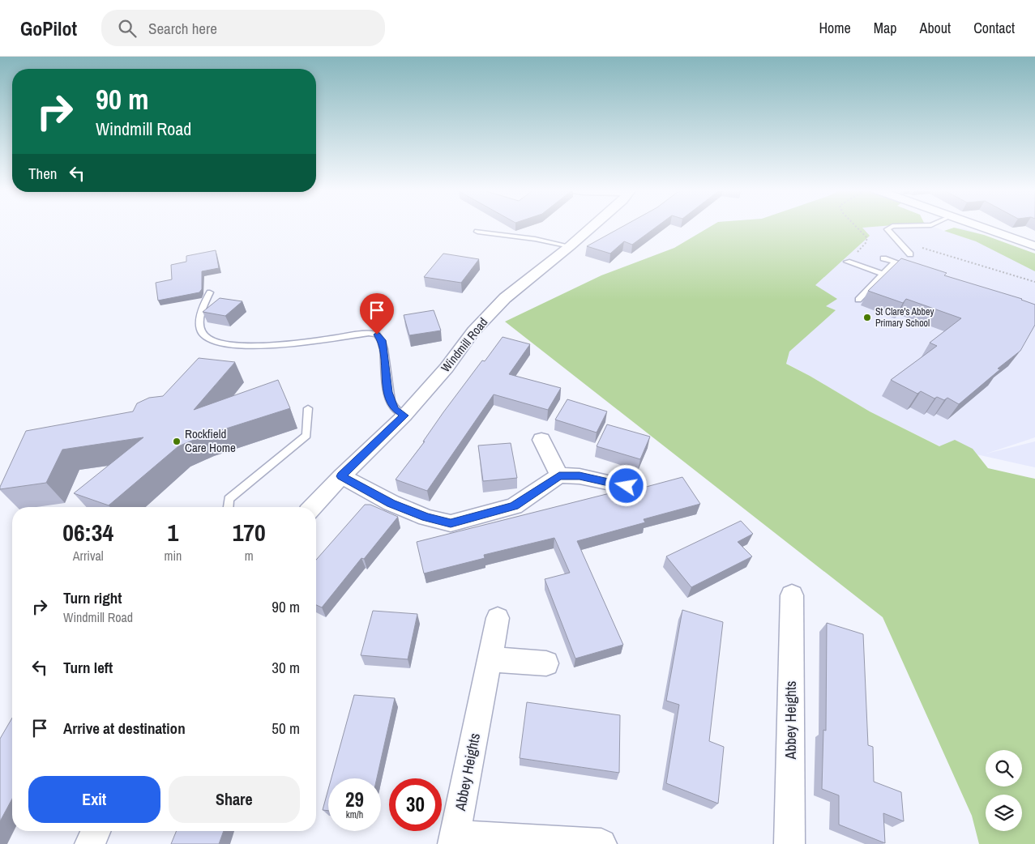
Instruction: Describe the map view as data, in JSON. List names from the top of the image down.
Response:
{
  "streets": {
    "street": ["Windmill Road", "Abbey Heights"]
  },
  "places": ["St Clare's Abbey Primary School", "Rockfield Care Home"],
  "page": {
    "header": "GoPilot",
    "search": "Search here",
    "nav": [
      "Home",
      "Map",
      "About",
      "Contact"
    ],
    "turn": ["90 m", "Windmill Road"],
    "then": "Then",
    "eta": [
      "06:34",
      "Arrival",
      "1",
      "min",
      "170",
      "m"
    ],
    "list": [
      {
        "name": "Turn right",
        "note": "Windmill Road",
        "value": "90 m"
      },
      {
        "name": "Turn left",
        "value": "30 m"
      },
      {
        "name": "Arrive at destination",
        "value": "50 m"
      }
    ],
    "buttons": ["Exit", "Share"],
    "speed": "29 km/h",
    "limit": "30"
  }
}
